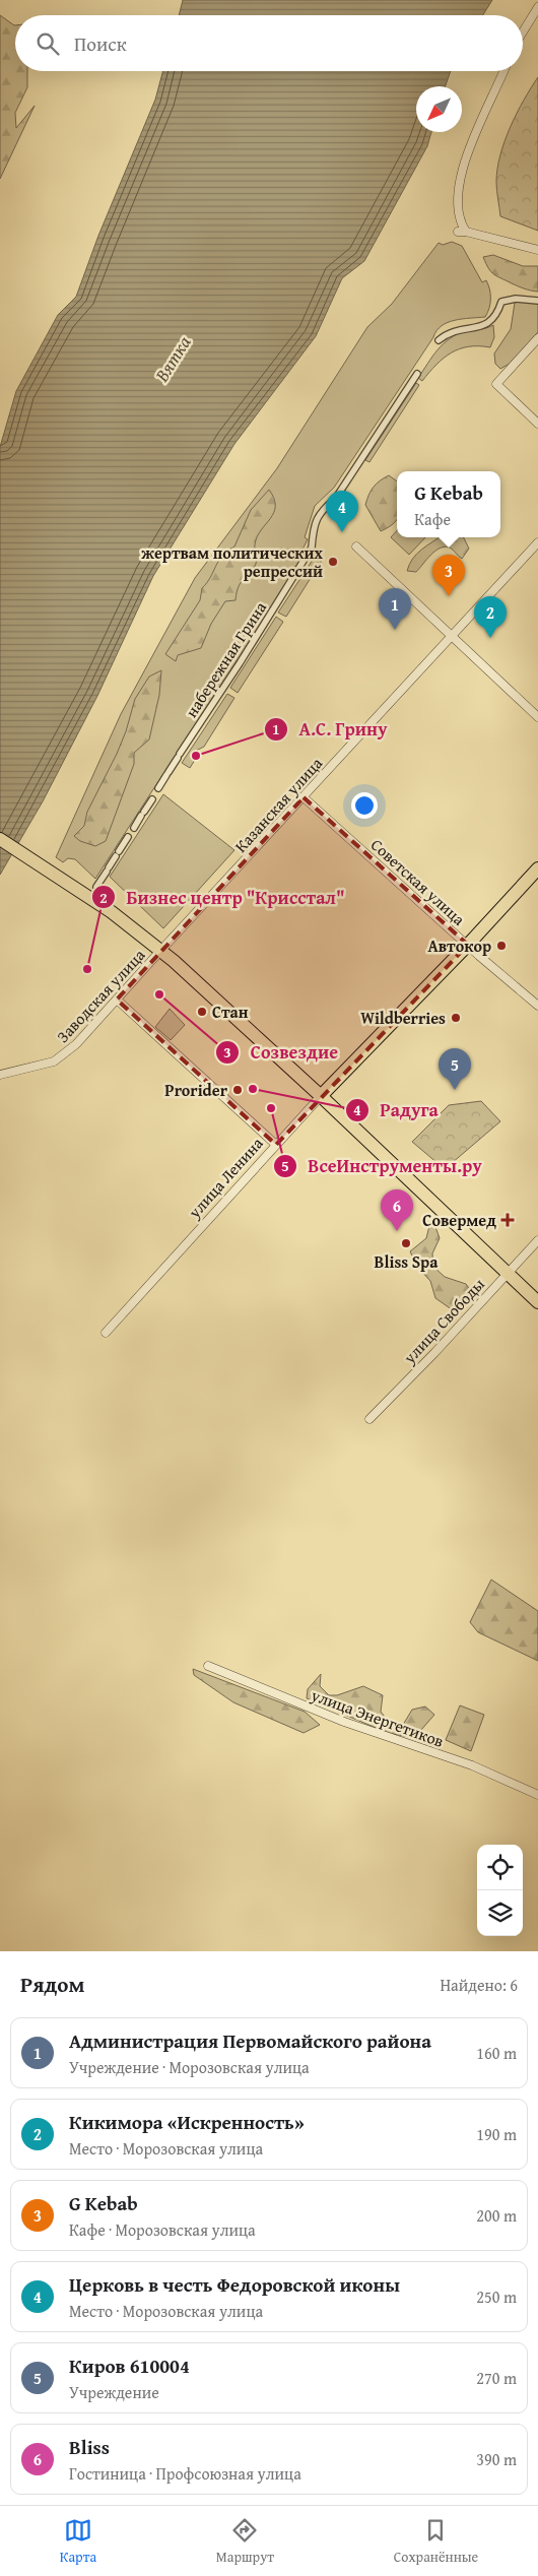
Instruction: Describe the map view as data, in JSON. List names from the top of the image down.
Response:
{
  "streets": {
    "main road": ["улица Ленина"],
    "street": [
      "набережная Грина",
      "Казанская улица",
      "Советская улица",
      "Заводская улица",
      "улица Свободы",
      "улица Энергетиков"
    ]
  },
  "crossings": [
    ["Казанская улица", "Советская улица"],
    ["Казанская улица", "Заводская улица"],
    ["Советская улица", "улица Ленина"]
  ],
  "water": ["Вятка"],
  "places": {
    "other": [
      "жертвам политических репрессий",
      "А.С. Грину",
      "Автокор",
      "Бизнес центр \"Крисстал\"",
      "Созвездие",
      "Стан",
      "Wildberries",
      "Радуга",
      "Prorider",
      "ВсеИнструменты.ру",
      "Bliss Spa"
    ],
    "health": ["Совермед"]
  },
  "north": "bottom left",
  "page": {
    "search": "Поиск",
    "popup": ["G Kebab", "Кафе"],
    "pins": [
      "4",
      "3",
      "1",
      "2",
      "5",
      "6"
    ],
    "heading": ["Рядом", "Найдено: 6"],
    "list": [
      {
        "mark": "1",
        "name": "Администрация Первомайского района",
        "note": "Учреждение · Морозовская улица",
        "value": "160 m"
      },
      {
        "mark": "2",
        "name": "Кикимора «Искренность»",
        "note": "Место · Морозовская улица",
        "value": "190 m"
      },
      {
        "mark": "3",
        "name": "G Kebab",
        "note": "Кафе · Морозовская улица",
        "value": "200 m"
      },
      {
        "mark": "4",
        "name": "Церковь в честь Федоровской иконы",
        "note": "Место · Морозовская улица",
        "value": "250 m"
      },
      {
        "mark": "5",
        "name": "Киров 610004",
        "note": "Учреждение",
        "value": "270 m"
      },
      {
        "mark": "6",
        "name": "Bliss",
        "note": "Гостиница · Профсоюзная улица",
        "value": "390 m"
      }
    ],
    "nav": ["Карта", "Маршрут", "Сохранённые"]
  }
}
